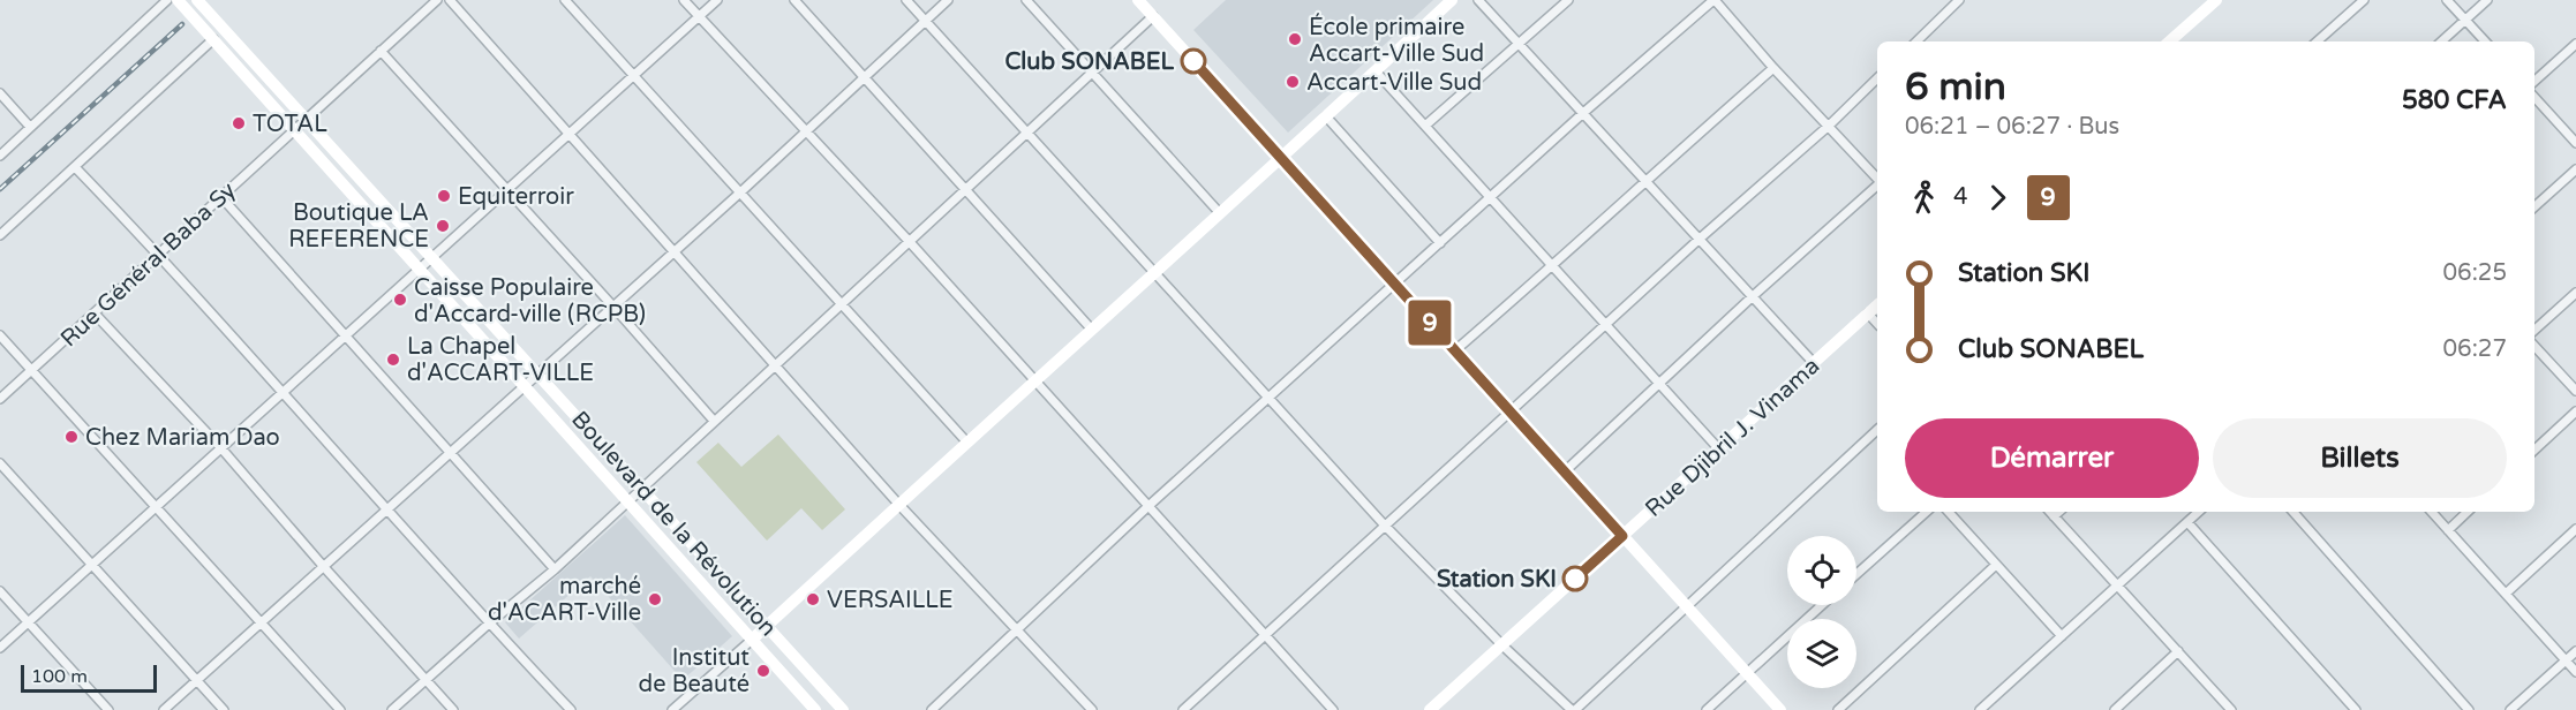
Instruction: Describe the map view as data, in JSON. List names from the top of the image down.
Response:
{
  "streets": {
    "street": ["Rue Général Baba Sy", "Rue Djibril J. Vinama", "Boulevard de la Révolution"]
  },
  "crossings": [
    ["Rue Général Baba Sy", "Boulevard de la Révolution"]
  ],
  "places": [
    "École primaire Accart-Ville Sud",
    "Club SONABEL",
    "Accart-Ville Sud",
    "TOTAL",
    "Equiterroir",
    "Boutique LA REFERENCE",
    "Caisse Populaire d'Accard-ville (RCPB)",
    "La Chapel d'ACCART-VILLE",
    "Chez Mariam Dao",
    "Station SKI",
    "marché d'ACART-Ville",
    "VERSAILLE",
    "Institut de Beauté"
  ],
  "lines": ["bus line 9"],
  "scale_bar": "100 m",
  "page": {
    "on_map": "9",
    "heading": ["6 min", "06:21 – 06:27 · Bus", "580 CFA"],
    "legs": ["4", "9"],
    "list": [
      {
        "name": "Station SKI",
        "value": "06:25"
      },
      {
        "name": "Club SONABEL",
        "value": "06:27"
      }
    ],
    "buttons": ["Démarrer", "Billets"],
    "scale": "100 m"
  }
}
